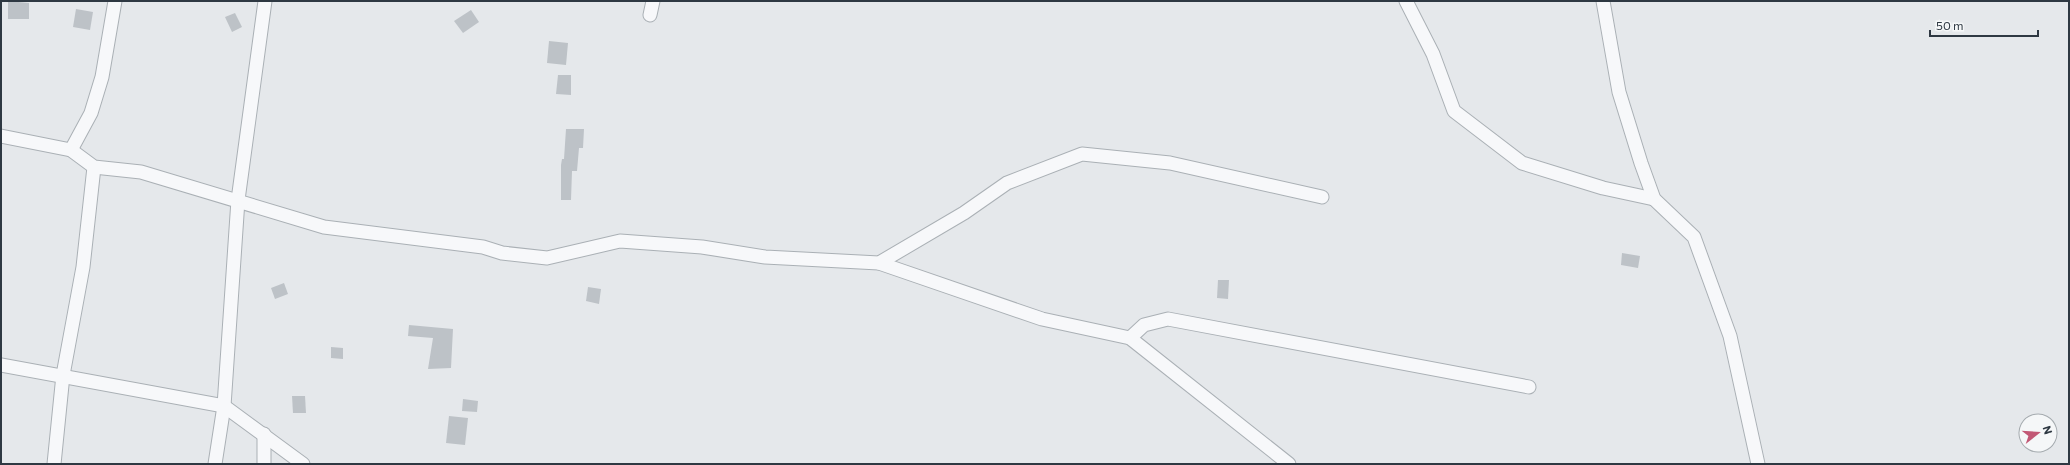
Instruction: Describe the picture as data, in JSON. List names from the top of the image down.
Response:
{
  "scale_bar": "50 m",
  "north": "right"
}
